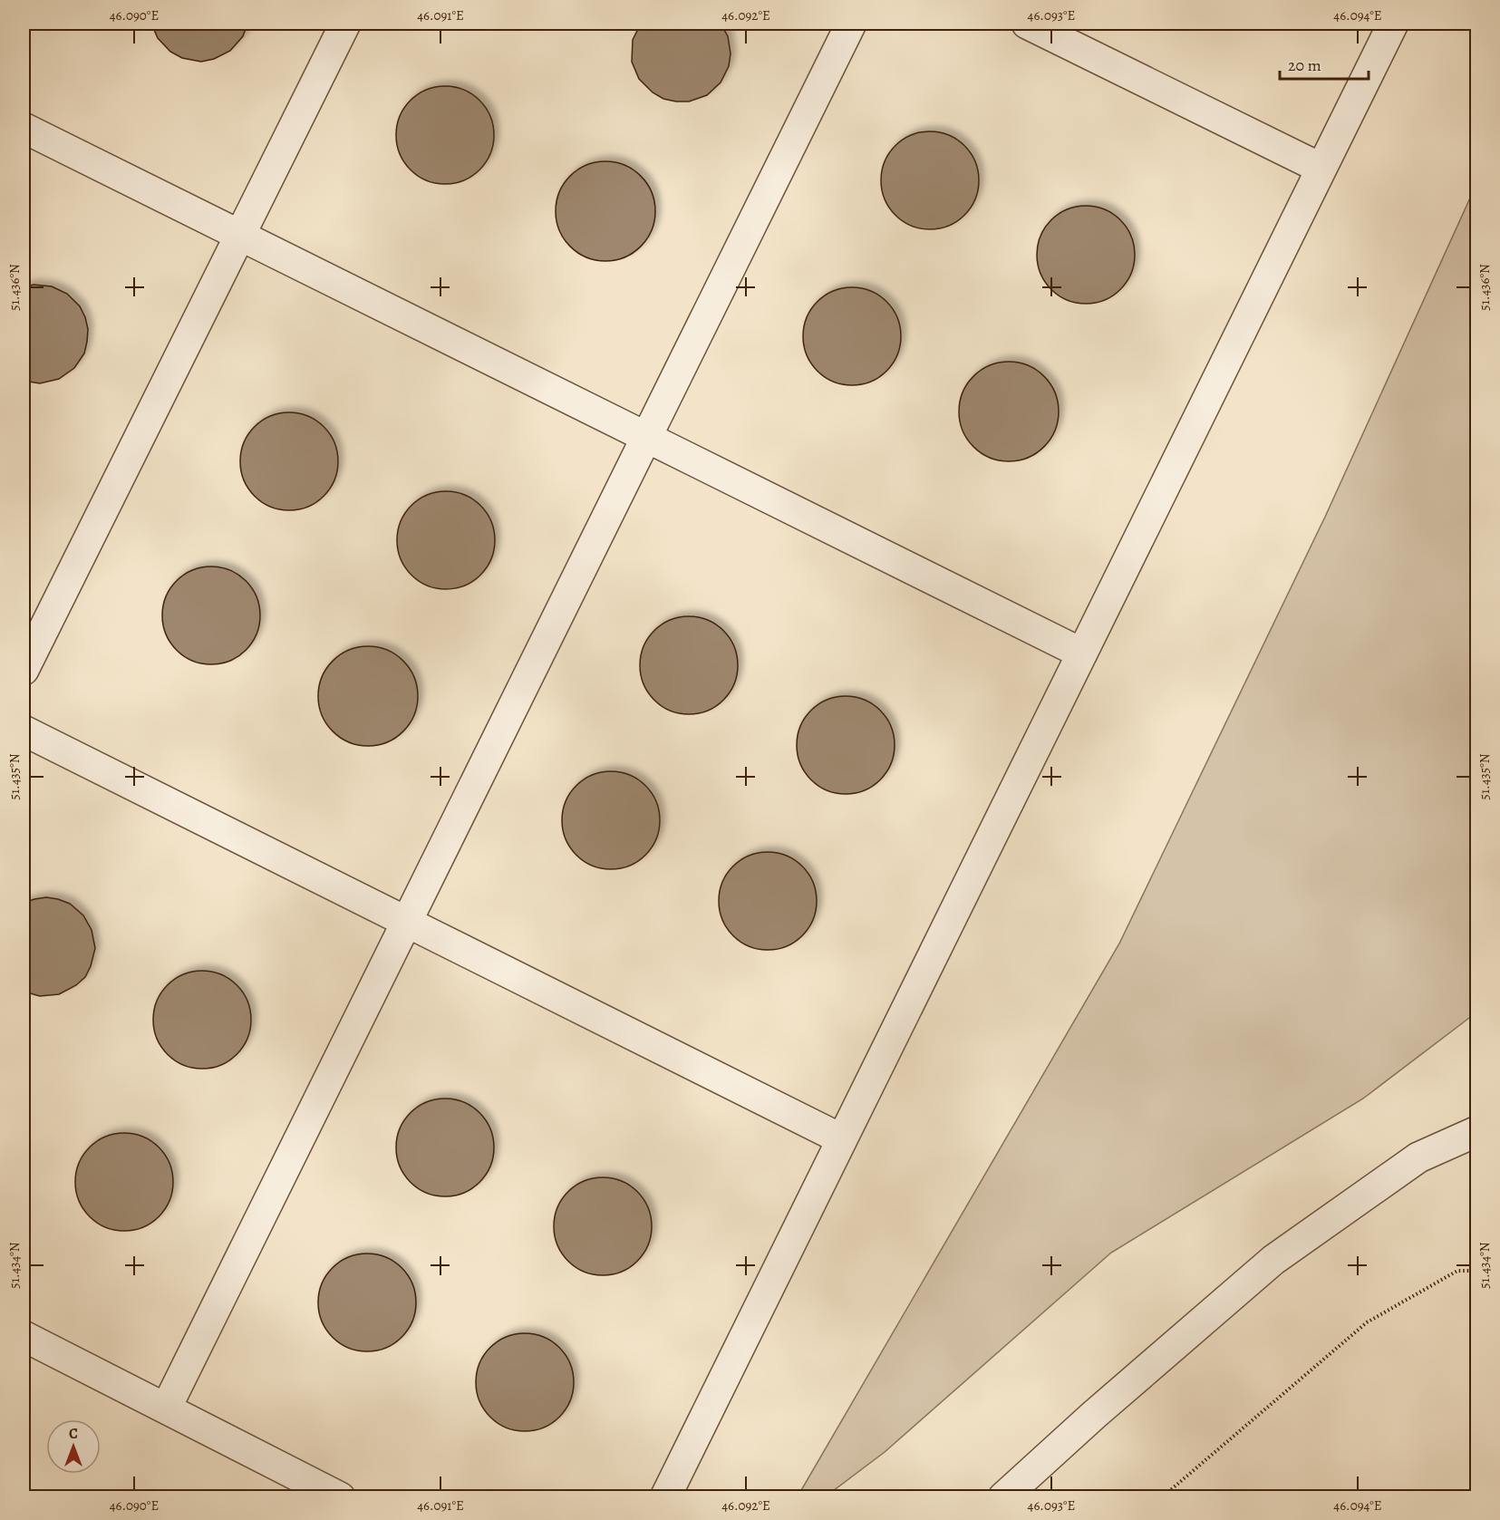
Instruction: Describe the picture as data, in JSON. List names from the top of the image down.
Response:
{
  "scale_bar": "20 m",
  "north": "top",
  "coordinates": [
    "46.090°E",
    "46.091°E",
    "46.092°E",
    "46.093°E",
    "46.094°E",
    "51.436°N",
    "51.435°N",
    "51.434°N"
  ]
}
